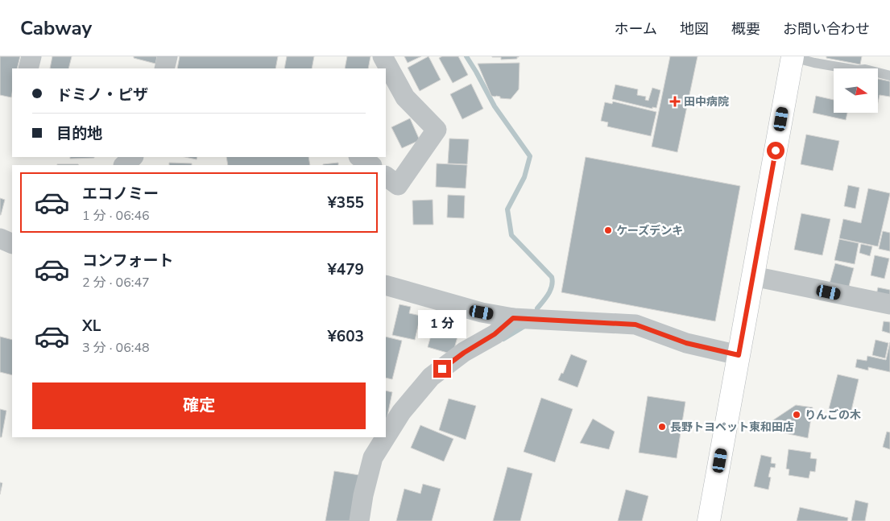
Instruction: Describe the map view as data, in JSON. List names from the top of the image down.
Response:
{
  "places": {
    "health": ["田中病院"],
    "other": ["ケーズデンキ", "りんごの木", "長野トヨペット東和田店"]
  },
  "north": "right",
  "page": {
    "header": "Cabway",
    "nav": [
      "ホーム",
      "地図",
      "概要",
      "お問い合わせ"
    ],
    "banner": ["ドミノ・ピザ", "目的地"],
    "list": [
      {
        "name": "エコノミー",
        "note": "1 分 · 06:46",
        "value": "¥355"
      },
      {
        "name": "コンフォート",
        "note": "2 分 · 06:47",
        "value": "¥479"
      },
      {
        "name": "XL",
        "note": "3 分 · 06:48",
        "value": "¥603"
      }
    ],
    "bubble": "1 分",
    "buttons": "確定"
  }
}
